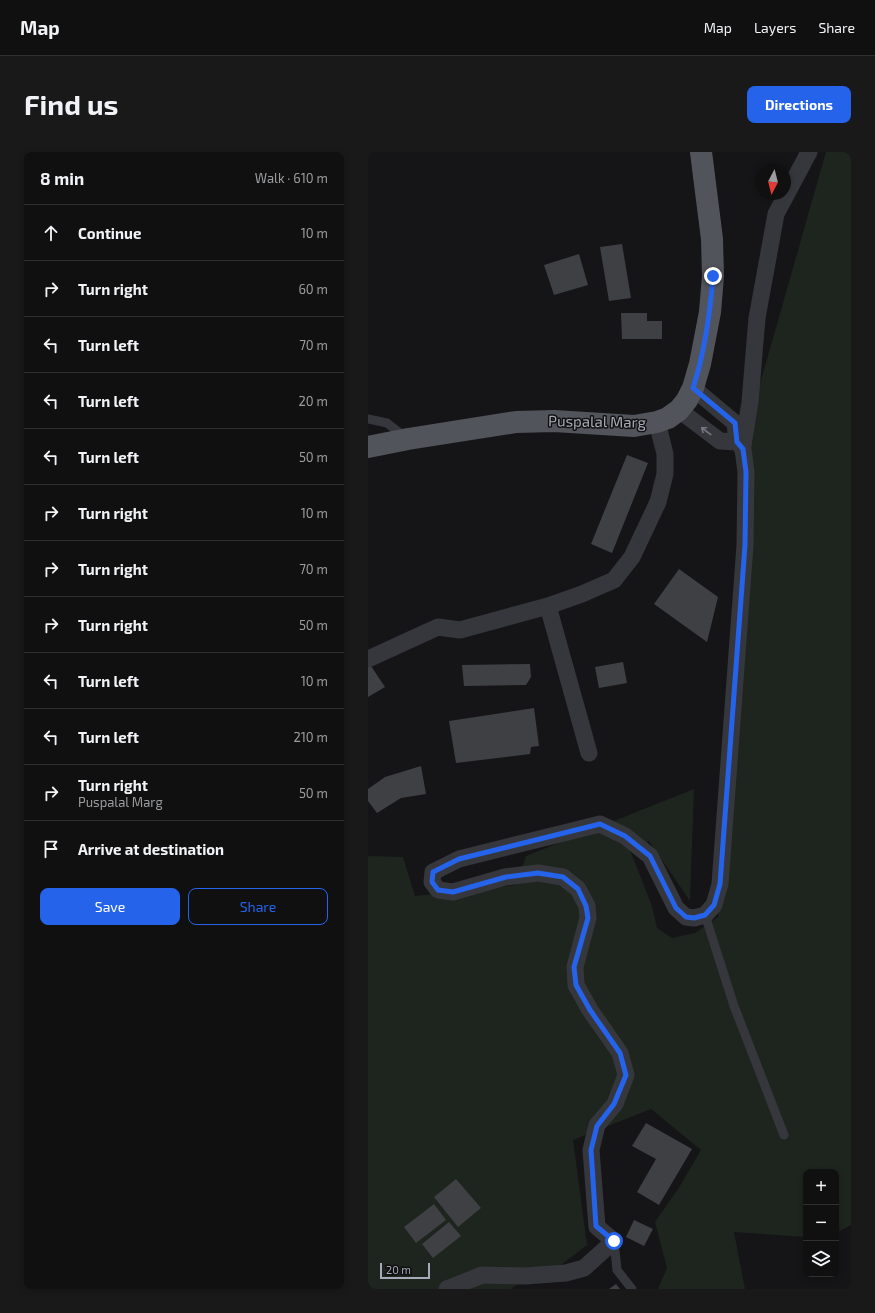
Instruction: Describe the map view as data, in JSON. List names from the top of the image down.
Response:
{
  "streets": {
    "main road": ["Puspalal Marg"]
  },
  "scale_bar": "20 m",
  "north": "bottom",
  "page": {
    "header": "Map",
    "nav": ["Map", "Layers", "Share"],
    "buttons": [
      "Directions",
      ["Save", "Share"]
    ],
    "title": "Find us",
    "heading": ["8 min", "Walk · 610 m"],
    "list": [
      ["Continue", "10 m"],
      ["Turn right", "60 m"],
      ["Turn left", "70 m"],
      ["Turn left", "20 m"],
      ["Turn left", "50 m"],
      ["Turn right", "10 m"],
      ["Turn right", "70 m"],
      ["Turn right", "50 m"],
      ["Turn left", "10 m"],
      ["Turn left", "210 m"],
      ["Turn right", "Puspalal Marg", "50 m"],
      "Arrive at destination"
    ],
    "map_buttons": ["+", "−"],
    "scale": "20 m"
  }
}
